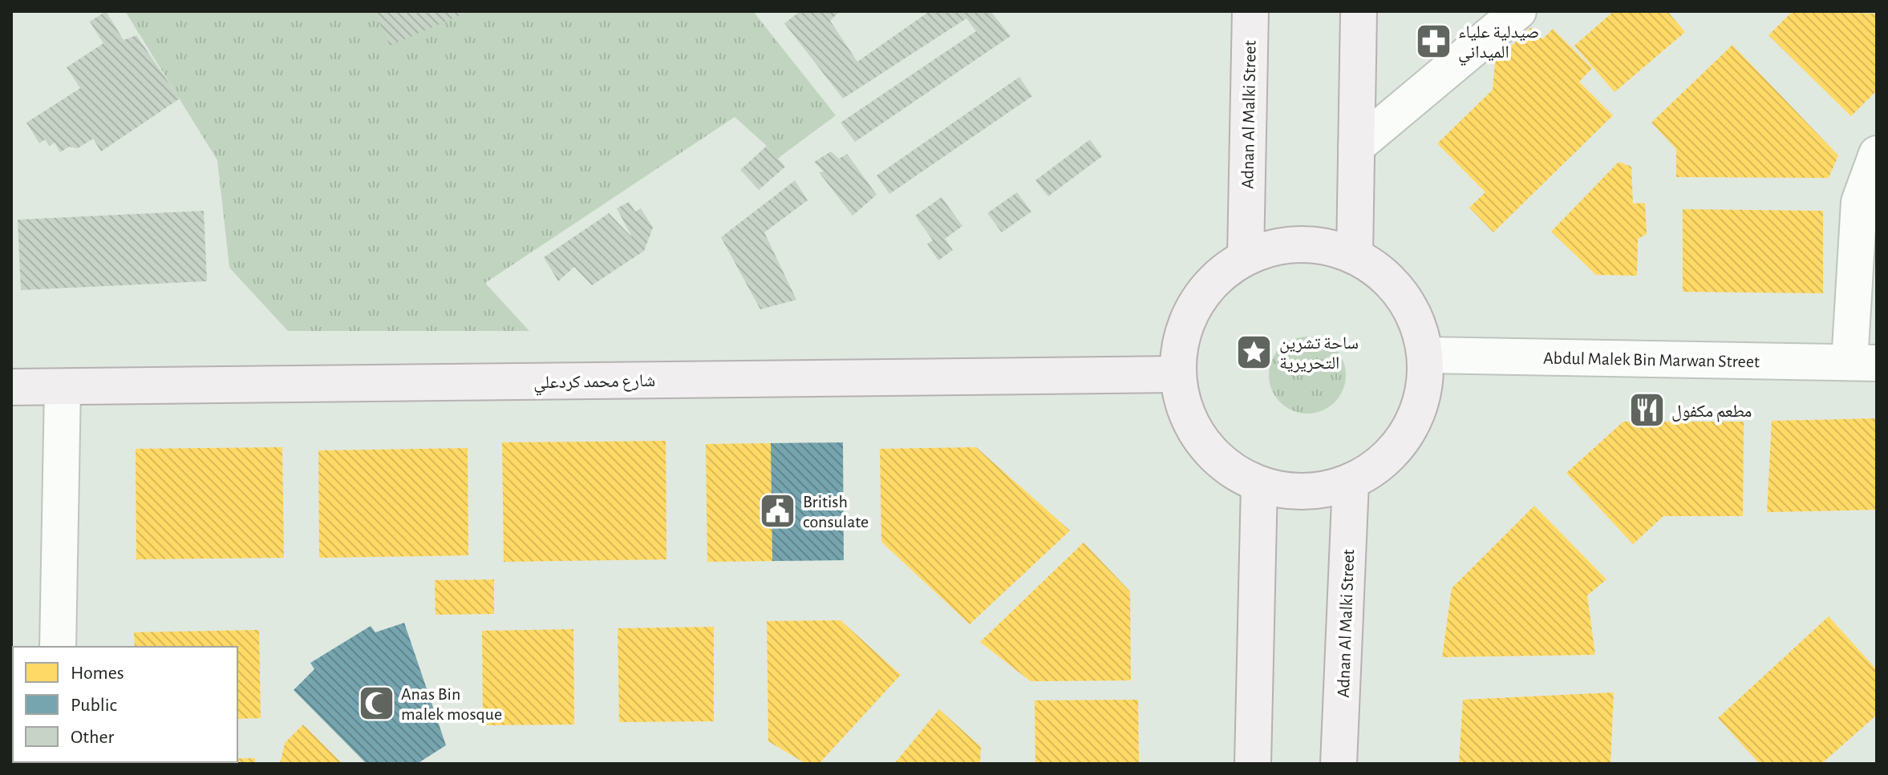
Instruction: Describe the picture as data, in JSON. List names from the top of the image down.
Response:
{
  "streets": {
    "main road": ["Adnan Al Malki Street", "شارع محمد كردعلي"],
    "street": ["Abdul Malek Bin Marwan Street"]
  },
  "places": {
    "pharmacy": ["صيدلية علياء الميداني"],
    "place": ["ساحة تشرين التحريرية"],
    "restaurant": ["مطعم مكفول"],
    "public building": ["British consulate"],
    "mosque": ["Anas Bin malek mosque"]
  },
  "legend": ["Homes", "Public", "Other"]
}
